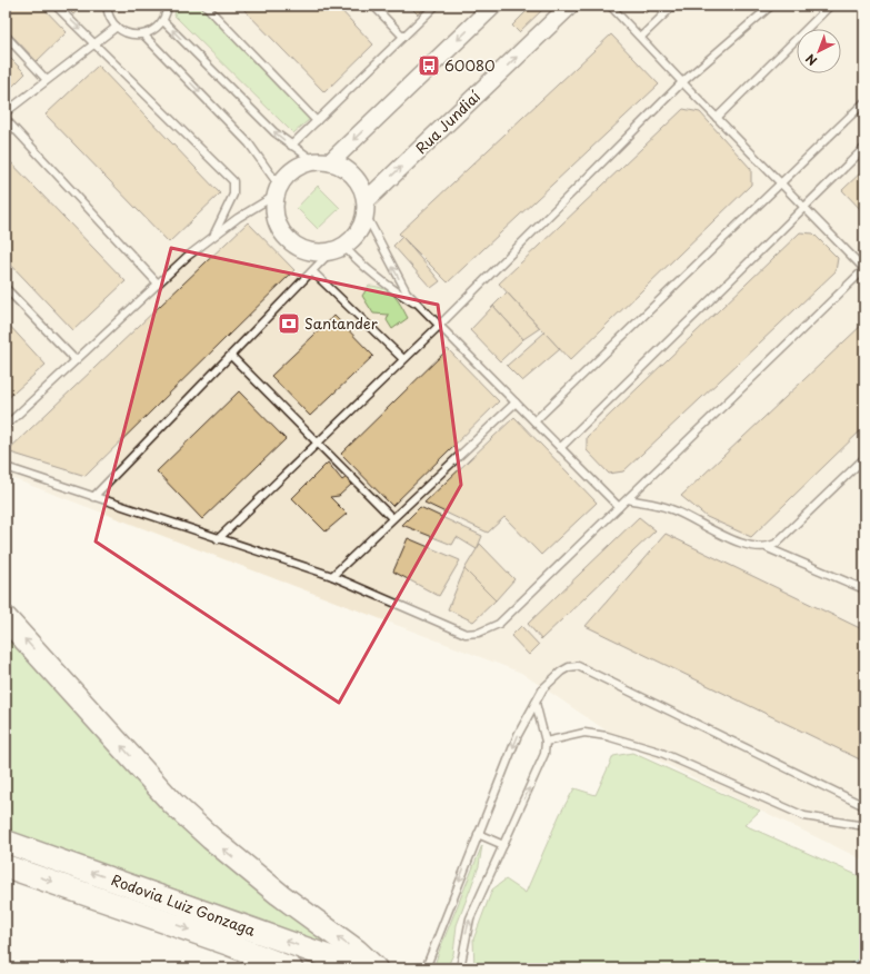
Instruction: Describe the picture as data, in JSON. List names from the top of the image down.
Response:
{
  "streets": {
    "highway": ["Rodovia Luiz Gonzaga"],
    "street": ["Rua Jundiaí"]
  },
  "places": {
    "bus stop": ["60080"],
    "bank": ["Santander"]
  },
  "north": "bottom left"
}
